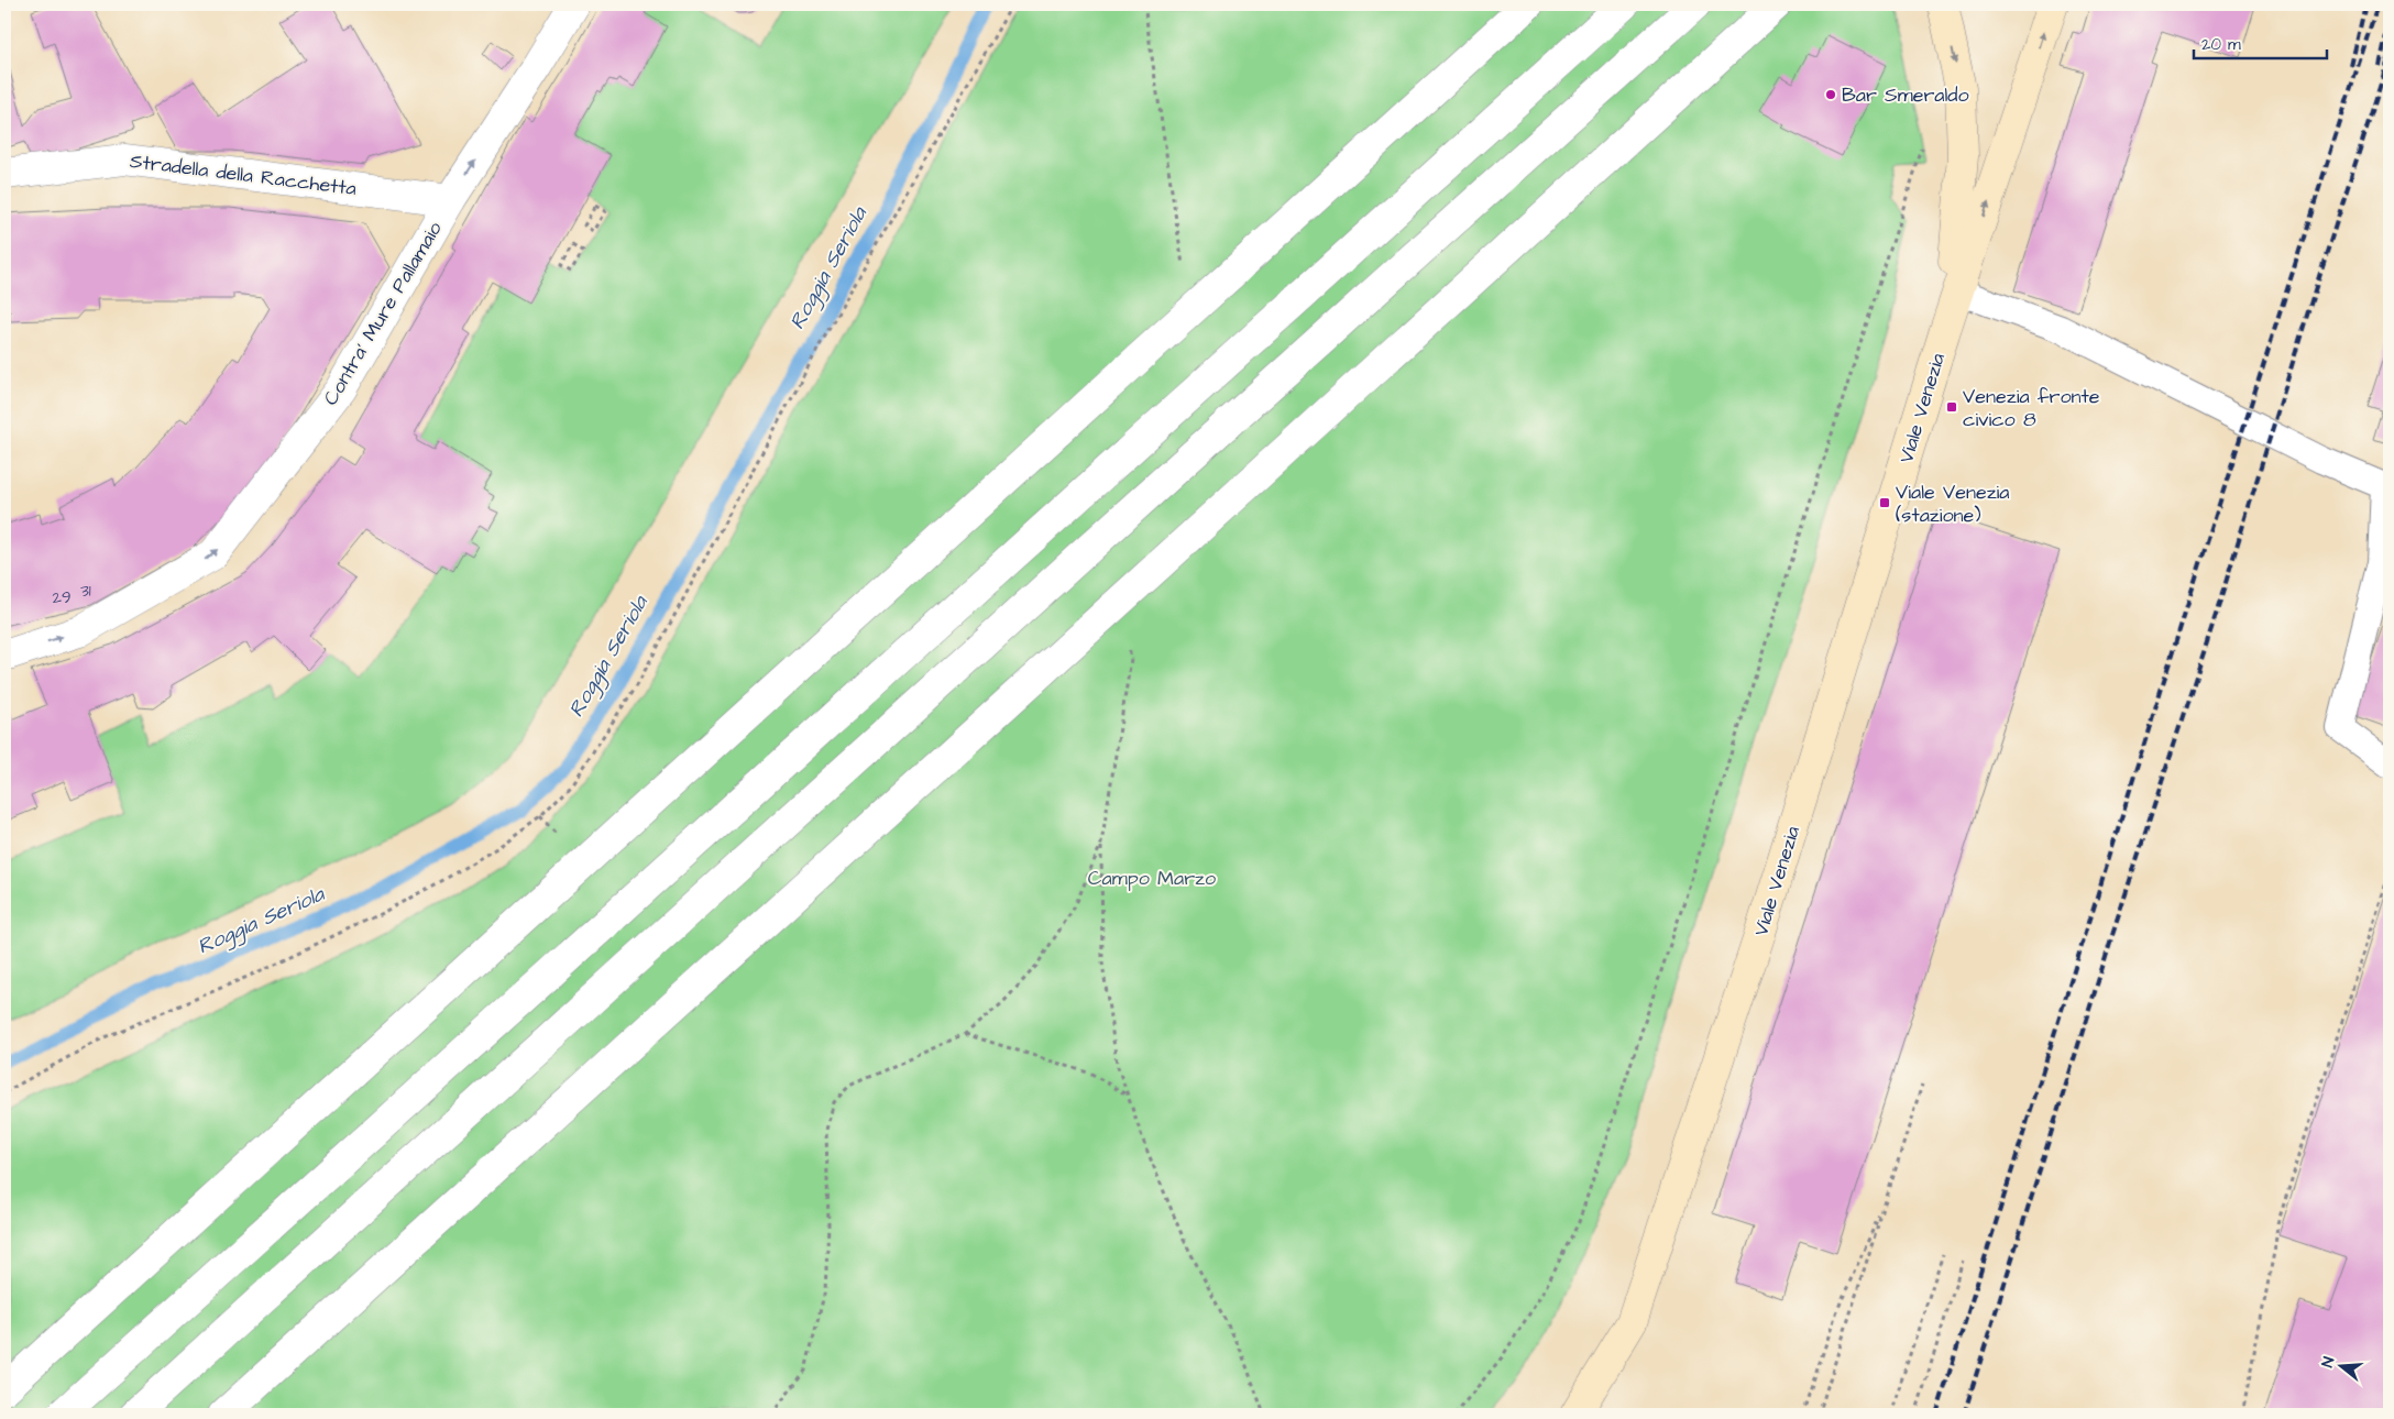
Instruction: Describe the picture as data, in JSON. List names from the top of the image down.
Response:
{
  "streets": {
    "main road": ["Viale Venezia"],
    "street": ["Stradella della Racchetta", "Contra' Mure Pallamaio"]
  },
  "crossings": [
    ["Stradella della Racchetta", "Contra' Mure Pallamaio"]
  ],
  "one_way": ["Contra' Mure Pallamaio"],
  "water": ["Roggia Seriola"],
  "parks": ["Campo Marzo"],
  "places": {
    "other": ["Bar Smeraldo"],
    "transit": ["Venezia fronte civico 8", "Viale Venezia (stazione)"]
  },
  "house_numbers": ["31", "29"],
  "scale_bar": "20 m",
  "north": "left"
}
